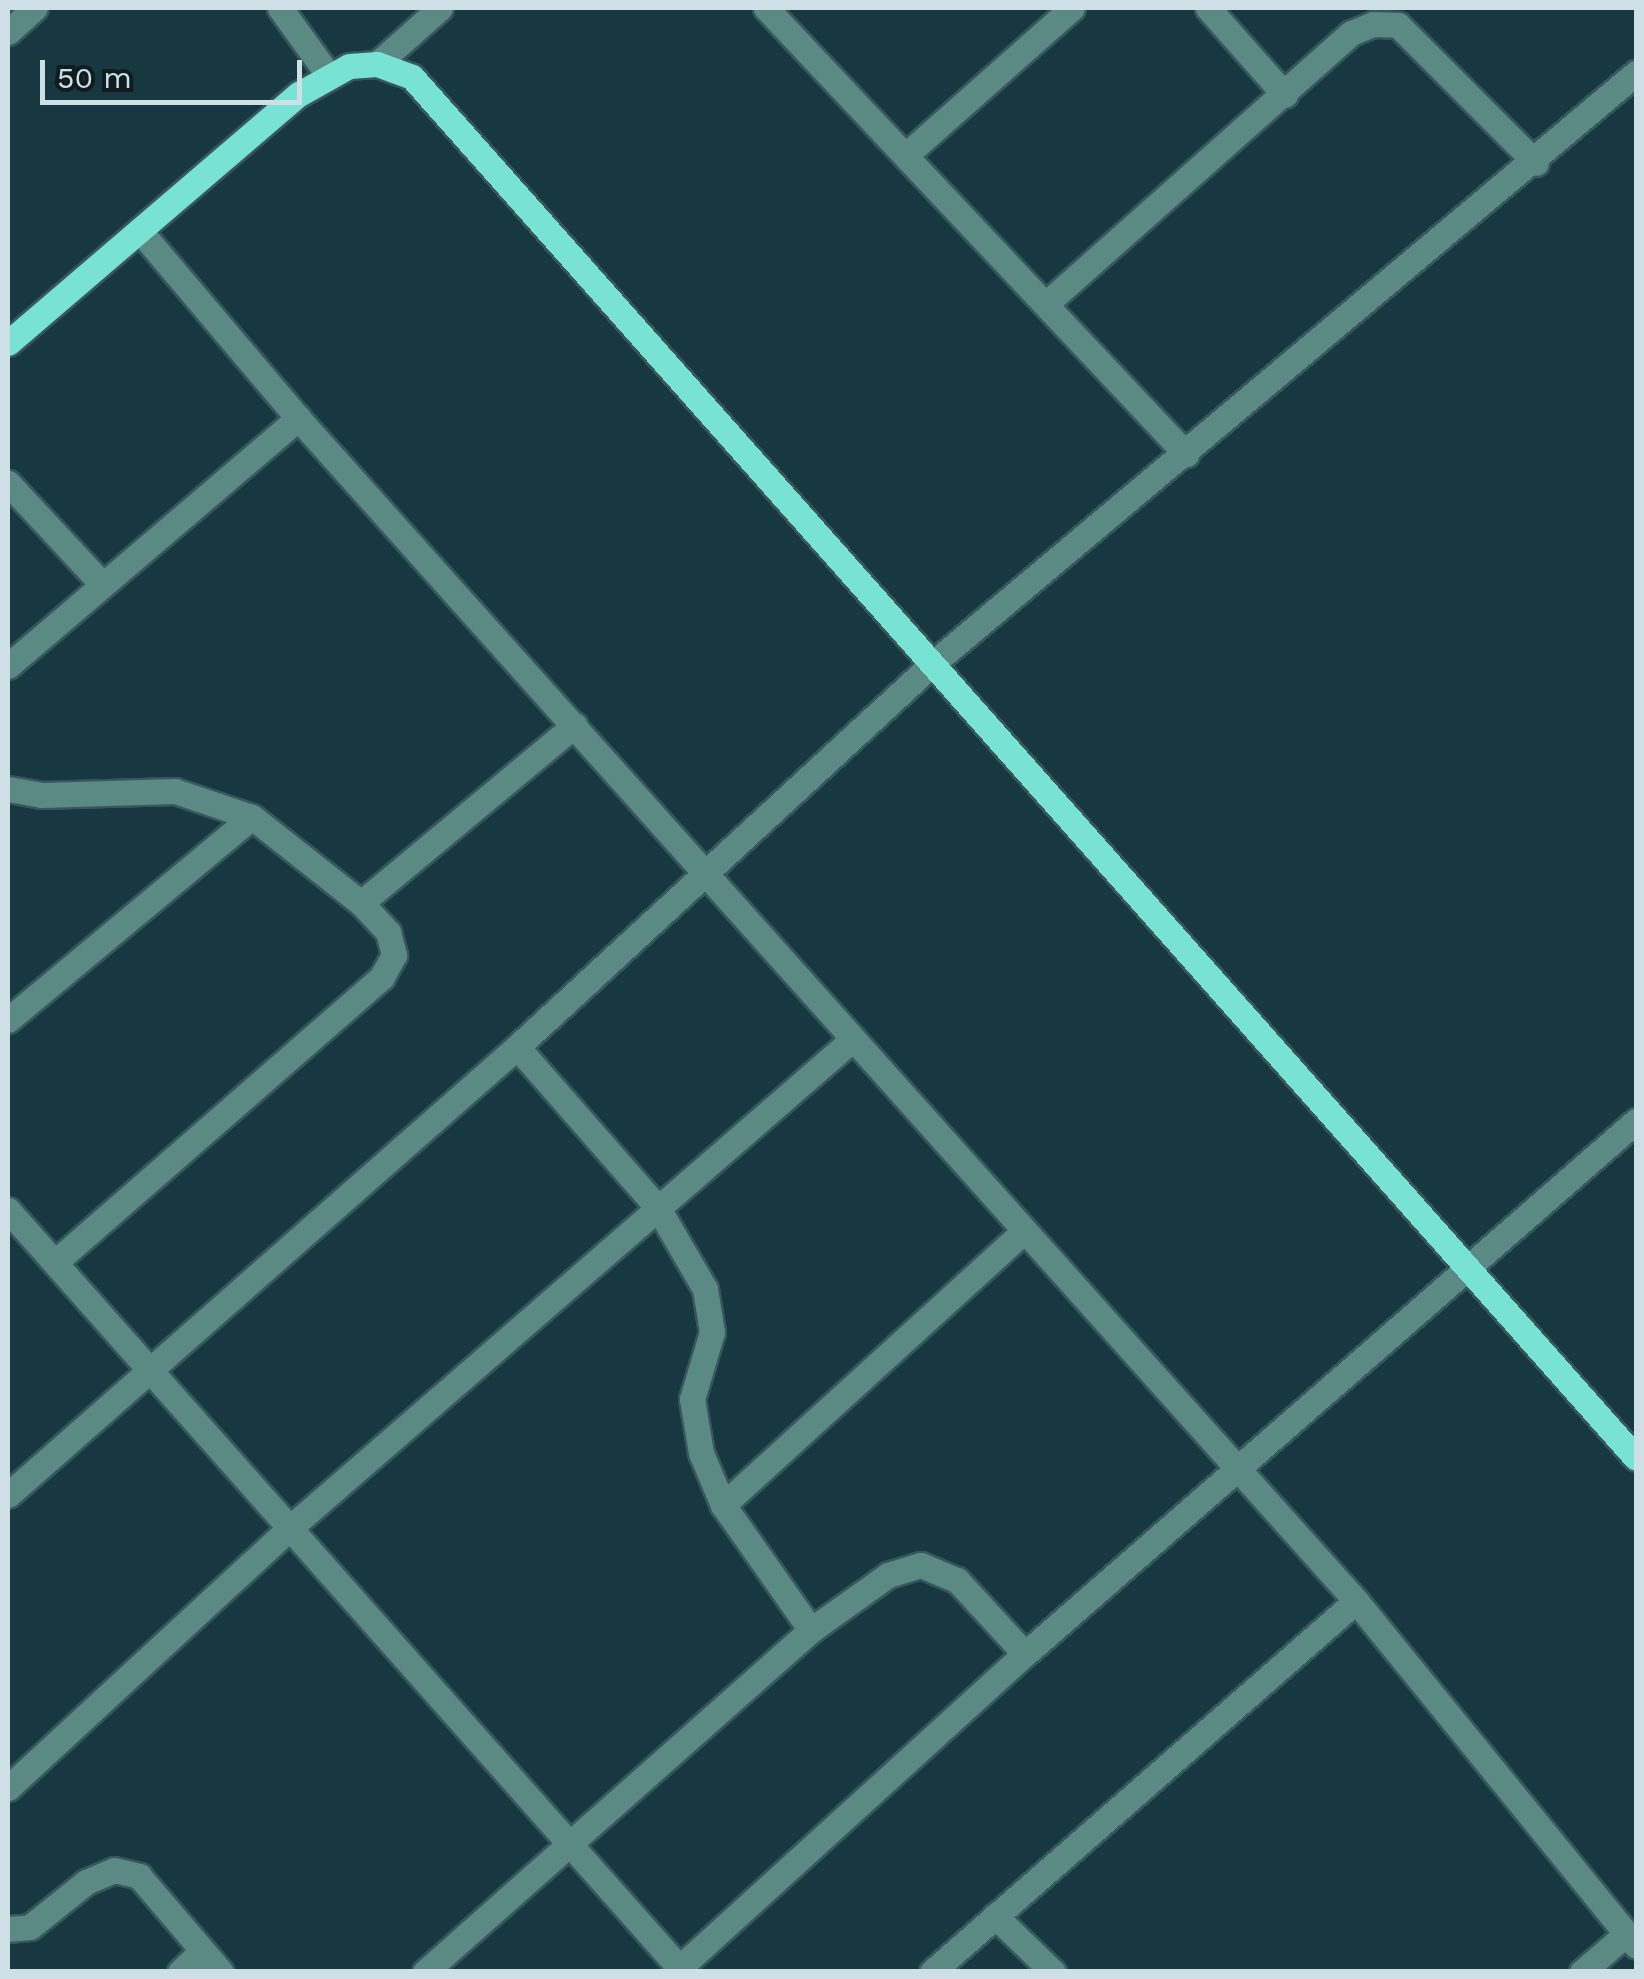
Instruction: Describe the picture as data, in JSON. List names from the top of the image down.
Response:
{
  "scale_bar": "50 m"
}
